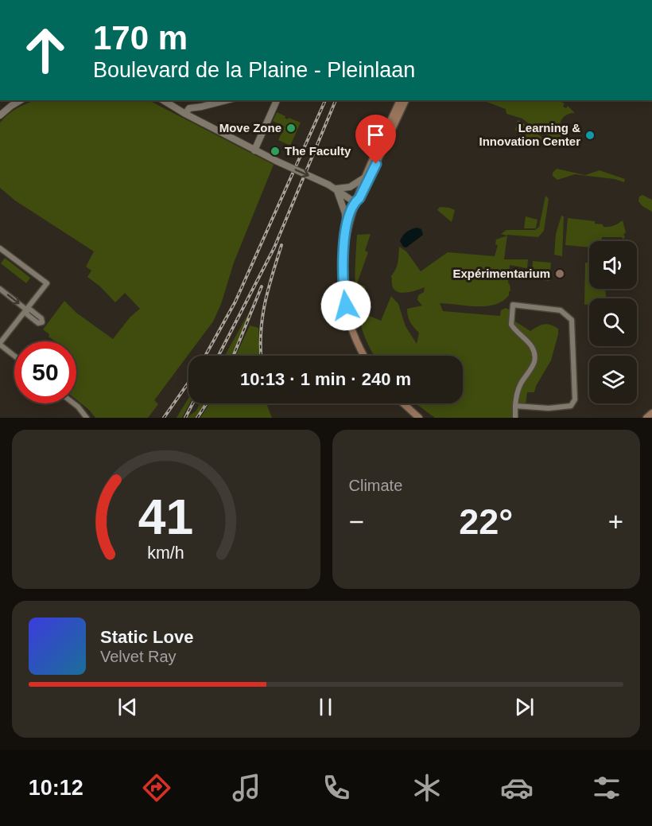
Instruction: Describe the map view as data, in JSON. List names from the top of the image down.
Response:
{
  "places": [
    "Move Zone",
    "Learning & Innovation Center",
    "The Faculty",
    "Expérimentarium"
  ],
  "page": {
    "turn": ["170 m", "Boulevard de la Plaine - Pleinlaan"],
    "limit": "50",
    "trip": "10:13 · 1 min · 240 m",
    "tile": "Climate",
    "heat": ["−", "22°", "+"],
    "song": ["Static Love", "Velvet Ray"],
    "tabs": "10:12",
    "gauge": ["41", "km/h"]
  }
}
